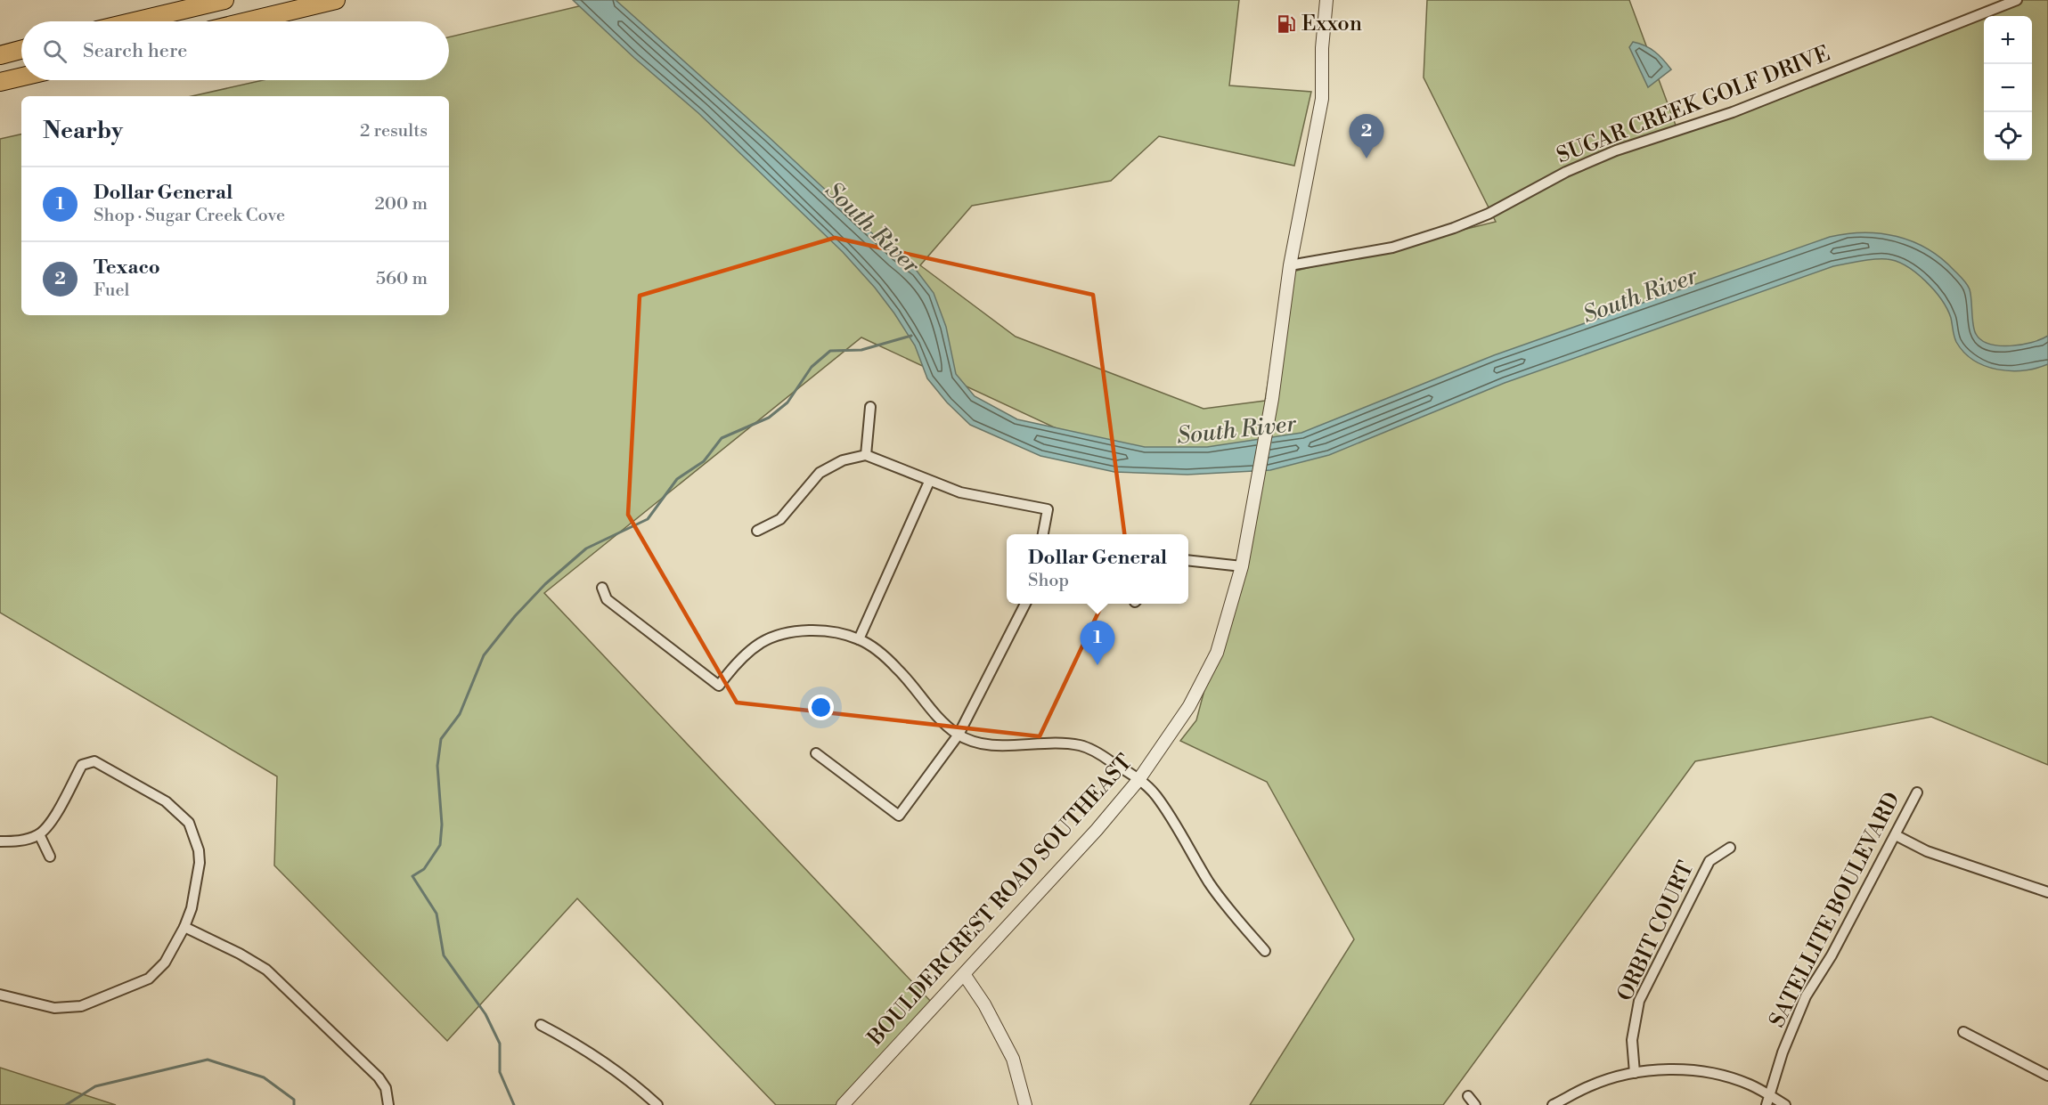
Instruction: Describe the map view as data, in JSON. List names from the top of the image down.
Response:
{
  "streets": {
    "street": [
      "SUGAR CREEK GOLF DRIVE",
      "BOULDERCREST ROAD SOUTHEAST",
      "SATELLITE BOULEVARD",
      "ORBIT COURT"
    ]
  },
  "crossings": [
    ["SUGAR CREEK GOLF DRIVE", "BOULDERCREST ROAD SOUTHEAST"]
  ],
  "water": ["South River"],
  "places": {
    "fuel station": ["Exxon"]
  },
  "page": {
    "map_buttons": ["+", "−"],
    "search": "Search here",
    "heading": ["Nearby", "2 results"],
    "pins": ["2", "1"],
    "list": [
      {
        "mark": "1",
        "name": "Dollar General",
        "note": "Shop · Sugar Creek Cove",
        "value": "200 m"
      },
      {
        "mark": "2",
        "name": "Texaco",
        "note": "Fuel",
        "value": "560 m"
      }
    ],
    "popup": ["Dollar General", "Shop"]
  }
}
